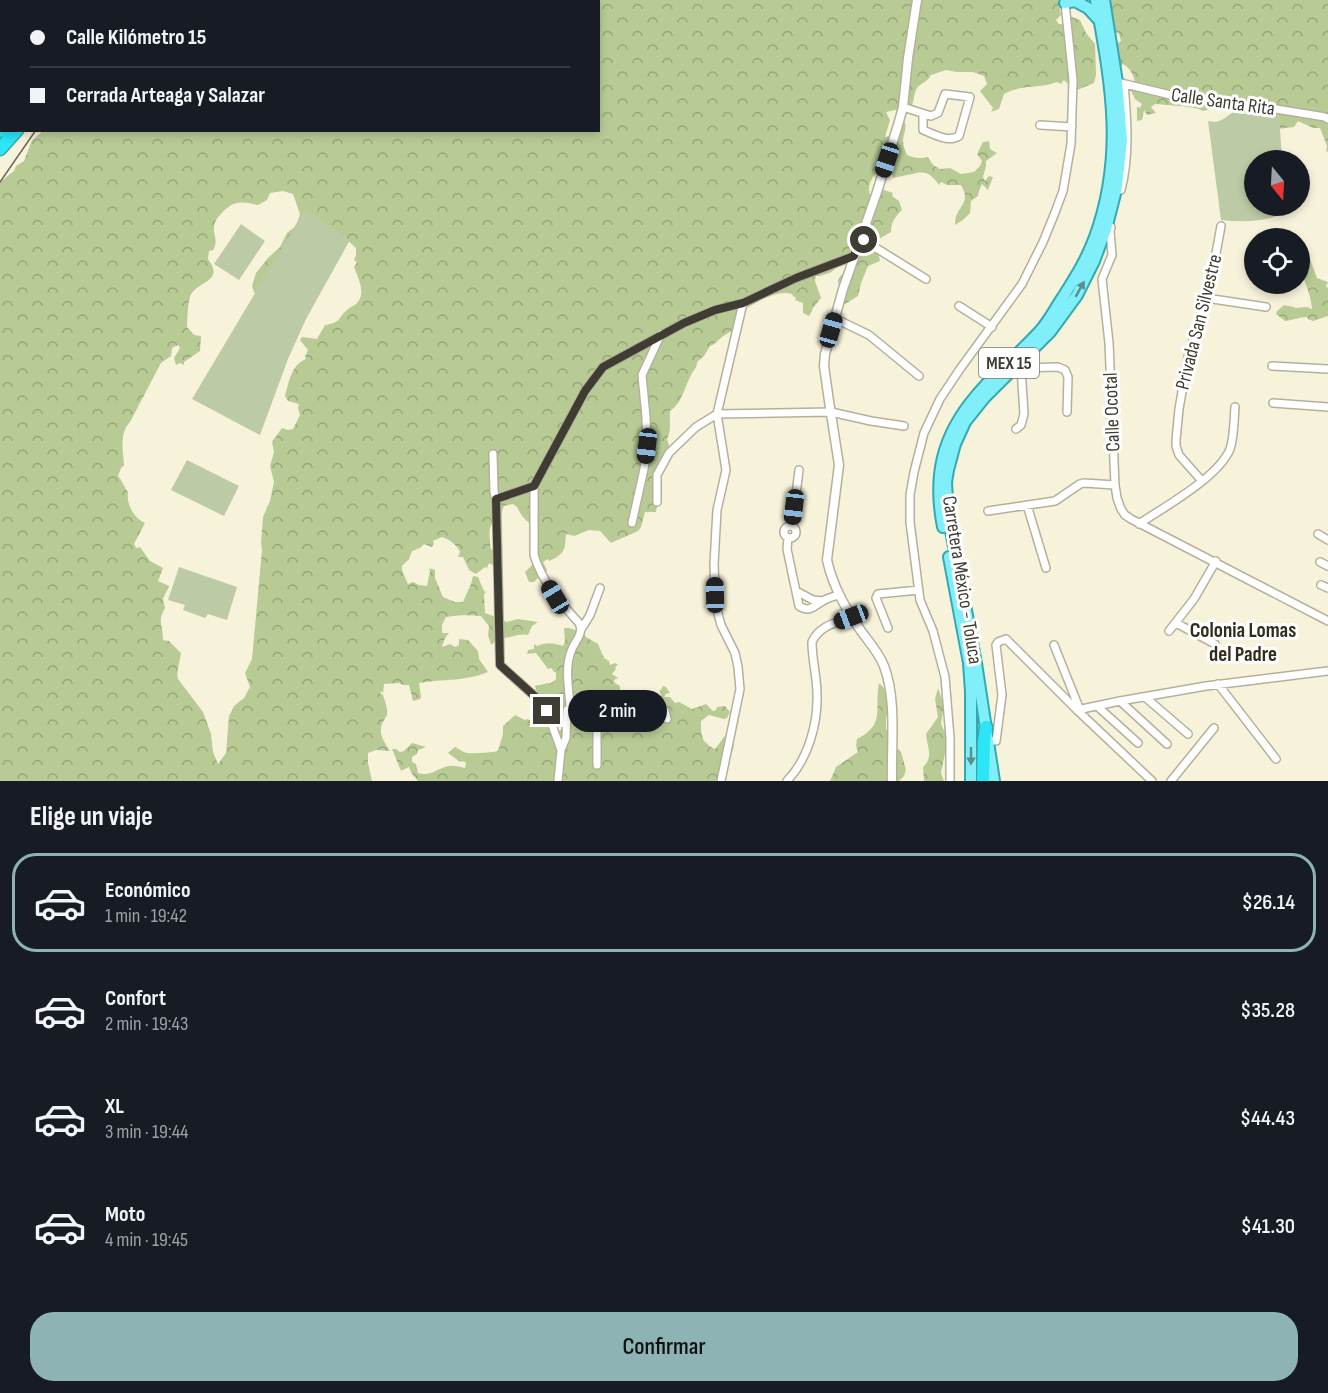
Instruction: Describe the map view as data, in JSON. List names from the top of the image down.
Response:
{
  "streets": {
    "main road": ["MEX 15", "Carretera México - Toluca"],
    "street": ["Calle Santa Rita", "Privada San Silvestre", "Calle Ocotal"]
  },
  "crossings": [
    ["Calle Santa Rita", "Calle Ocotal"],
    ["Calle Santa Rita", "Carretera México - Toluca"],
    ["Calle Ocotal", "Carretera México - Toluca"]
  ],
  "districts": ["Colonia Lomas del Padre"],
  "north": "bottom",
  "page": {
    "banner": ["Calle Kilómetro 15", "Cerrada Arteaga y Salazar"],
    "bubble": "2 min",
    "heading": "Elige un viaje",
    "list": [
      {
        "name": "Económico",
        "note": "1 min · 19:42",
        "value": "$26.14"
      },
      {
        "name": "Confort",
        "note": "2 min · 19:43",
        "value": "$35.28"
      },
      {
        "name": "XL",
        "note": "3 min · 19:44",
        "value": "$44.43"
      },
      {
        "name": "Moto",
        "note": "4 min · 19:45",
        "value": "$41.30"
      }
    ],
    "buttons": "Confirmar"
  }
}
